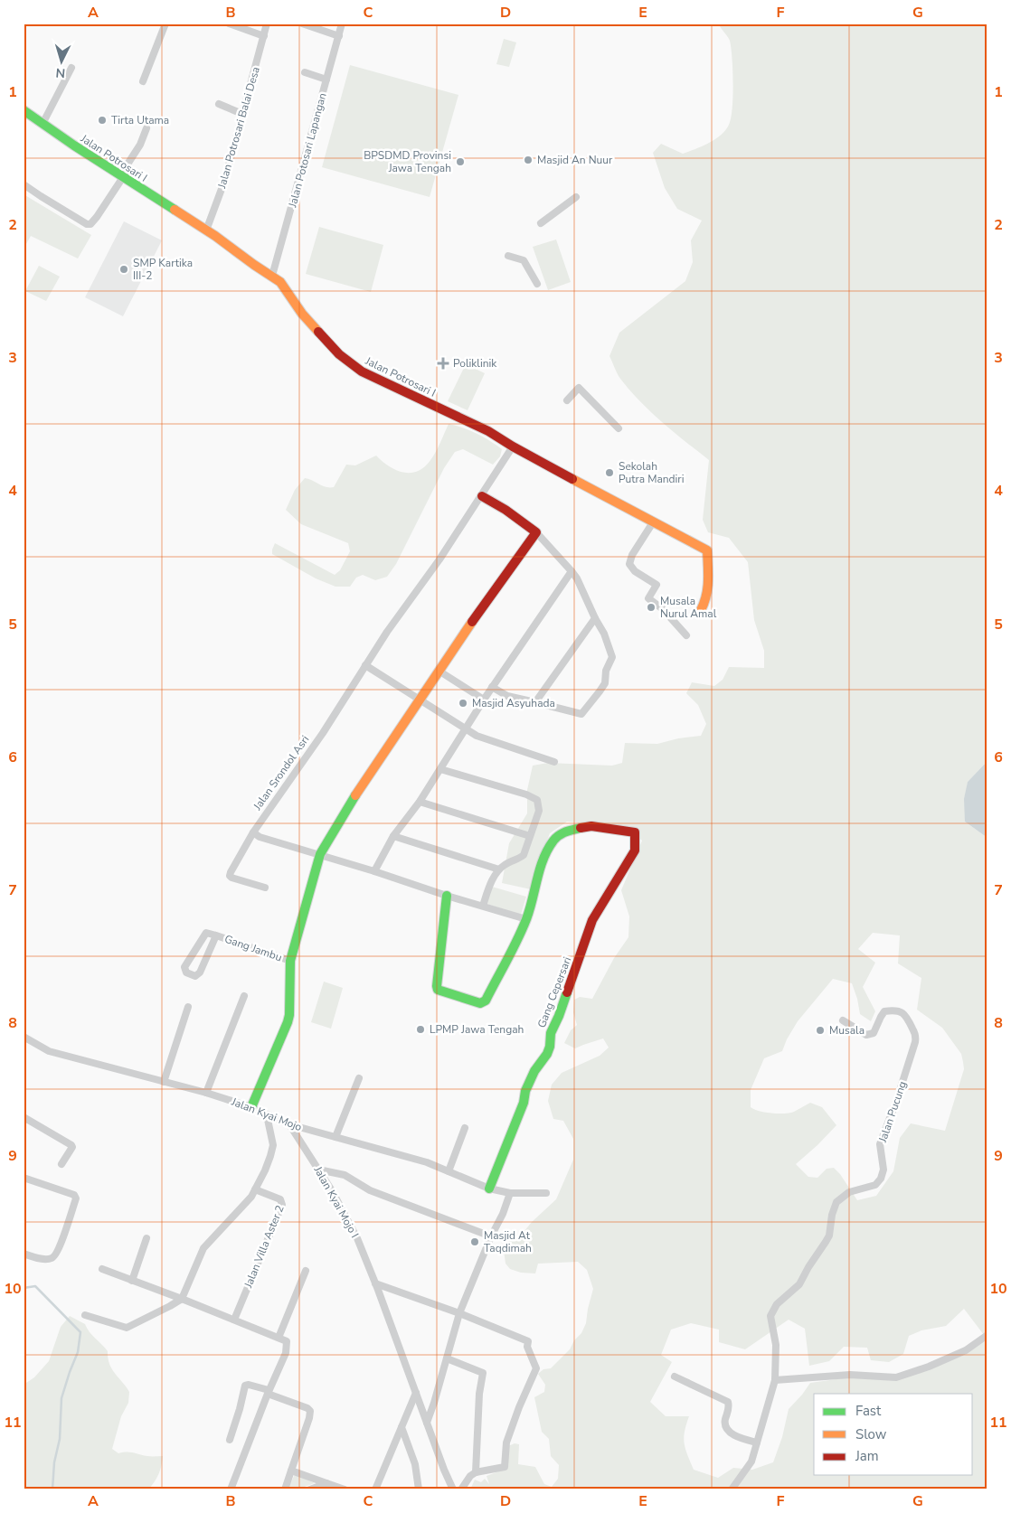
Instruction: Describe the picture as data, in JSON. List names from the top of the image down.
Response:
{
  "streets": {
    "street": [
      "Jalan Potrosari Balai Desa",
      "Jalan Potosari Lapangan",
      "Jalan Potrosari I",
      "Jalan Srondol Asri",
      "Gang Jambu",
      "Gang Cepersari",
      "Jalan Pucung",
      "Jalan Kyai Mojo",
      "Jalan Kyai Mojo I",
      "Jalan Villa Aster 2"
    ]
  },
  "crossings": [
    ["Jalan Potrosari Balai Desa", "Jalan Potrosari I"],
    ["Jalan Potosari Lapangan", "Jalan Potrosari I"],
    ["Jalan Potrosari I", "Jalan Srondol Asri"],
    ["Gang Cepersari", "Jalan Kyai Mojo"],
    ["Jalan Kyai Mojo", "Jalan Kyai Mojo I"]
  ],
  "places": {
    "other": [
      "Tirta Utama",
      "Masjid An Nuur",
      "BPSDMD Provinsi Jawa Tengah",
      "SMP Kartika III-2",
      "Sekolah Putra Mandiri",
      "Musala Nurul Amal",
      "Masjid Asyuhada",
      "LPMP Jawa Tengah",
      "Musala",
      "Masjid At Taqdimah"
    ],
    "health": ["Poliklinik"]
  },
  "legend": ["Fast", "Slow", "Jam"],
  "north": "bottom",
  "grid": {
    "columns": [
      "A",
      "B",
      "C",
      "D",
      "E",
      "F",
      "G"
    ],
    "rows": [
      "1",
      "2",
      "3",
      "4",
      "5",
      "6",
      "7",
      "8",
      "9",
      "10",
      "11"
    ]
  }
}
